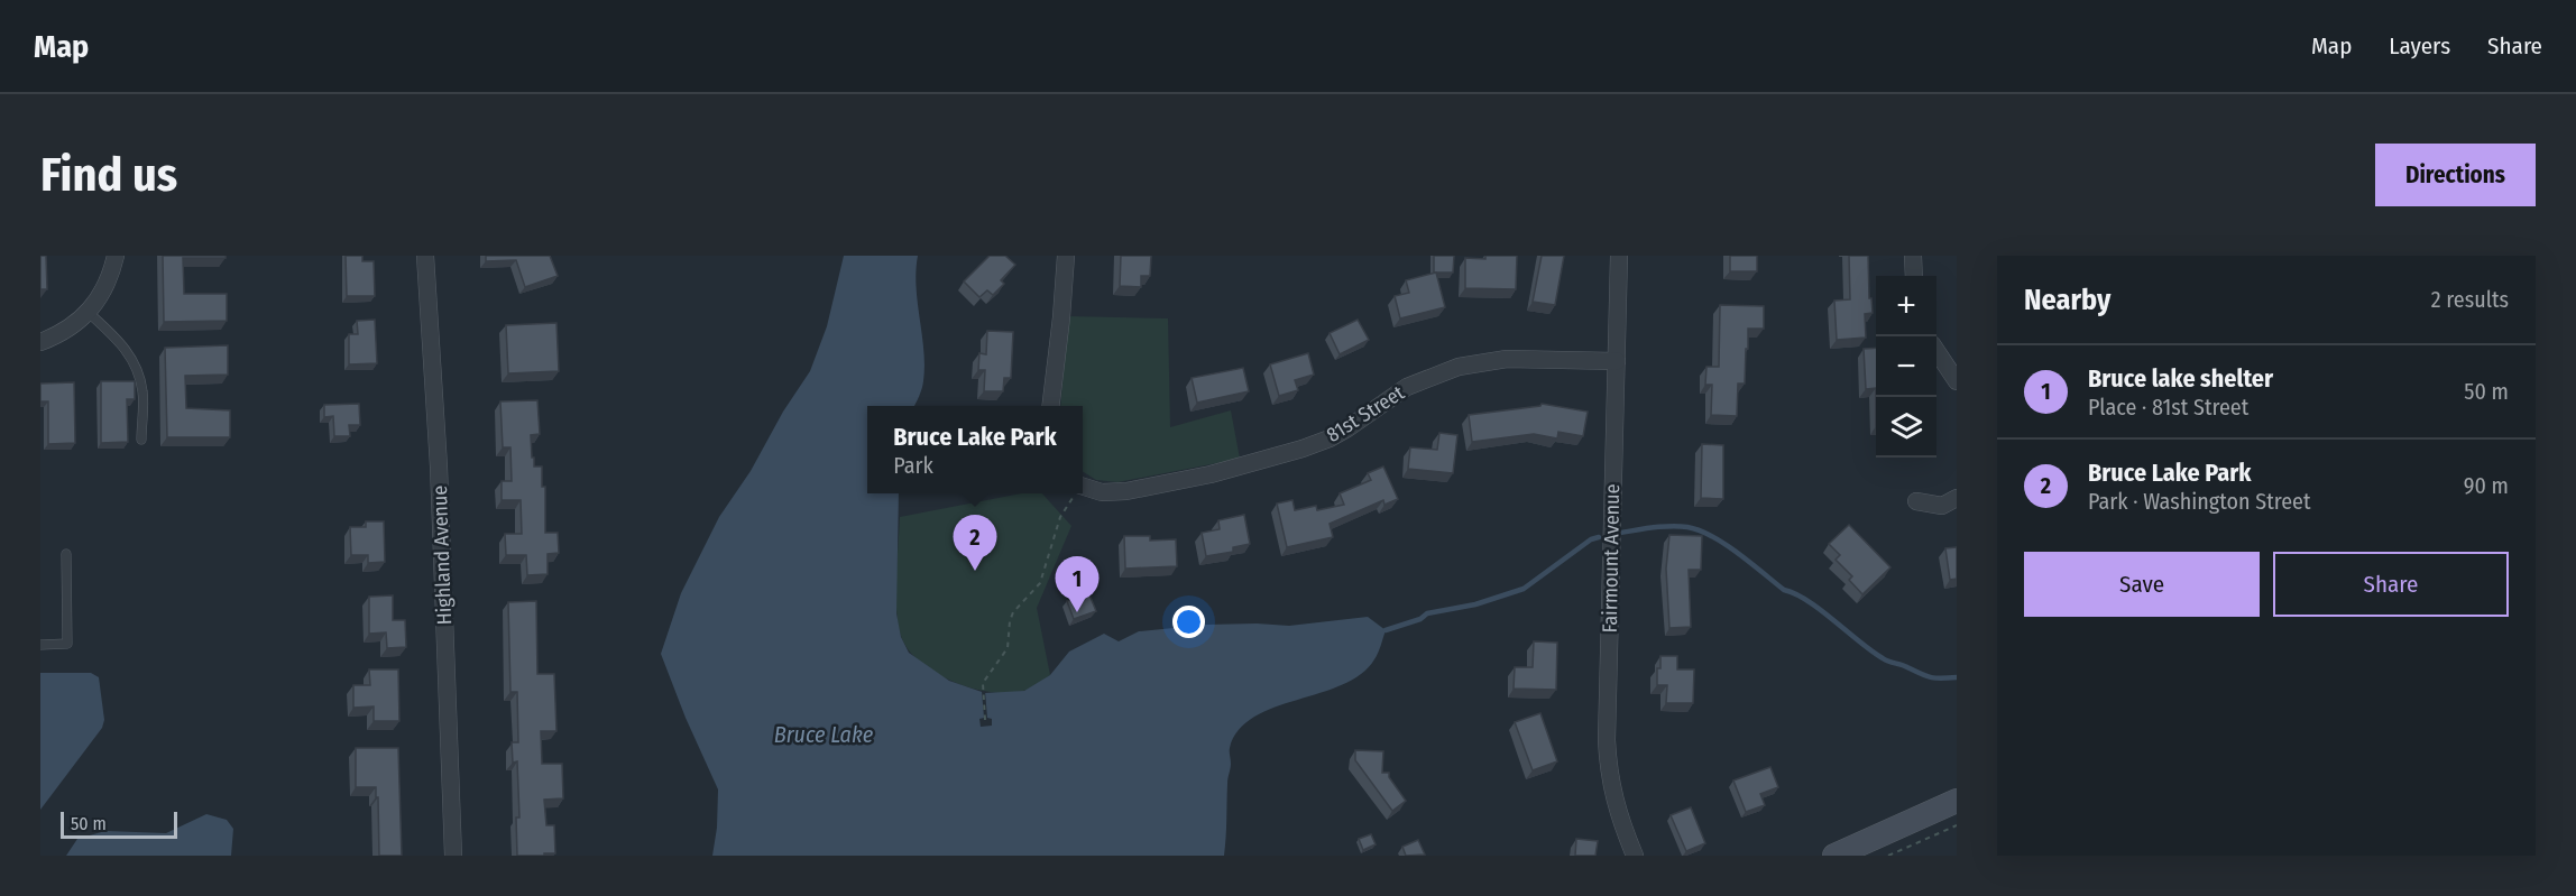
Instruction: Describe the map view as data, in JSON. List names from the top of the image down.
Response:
{
  "streets": {
    "street": ["81st Street", "Highland Avenue", "Fairmount Avenue"]
  },
  "crossings": [
    ["81st Street", "Fairmount Avenue"]
  ],
  "water": ["Bruce Lake"],
  "scale_bar": "50 m",
  "page": {
    "header": "Map",
    "nav": ["Map", "Layers", "Share"],
    "buttons": [
      "Directions",
      ["Save", "Share"]
    ],
    "title": "Find us",
    "heading": ["Nearby", "2 results"],
    "map_buttons": ["+", "−"],
    "list": [
      {
        "mark": "1",
        "name": "Bruce lake shelter",
        "note": "Place · 81st Street",
        "value": "50 m"
      },
      {
        "mark": "2",
        "name": "Bruce Lake Park",
        "note": "Park · Washington Street",
        "value": "90 m"
      }
    ],
    "popup": ["Bruce Lake Park", "Park"],
    "pins": ["2", "1"],
    "scale": "50 m"
  }
}
